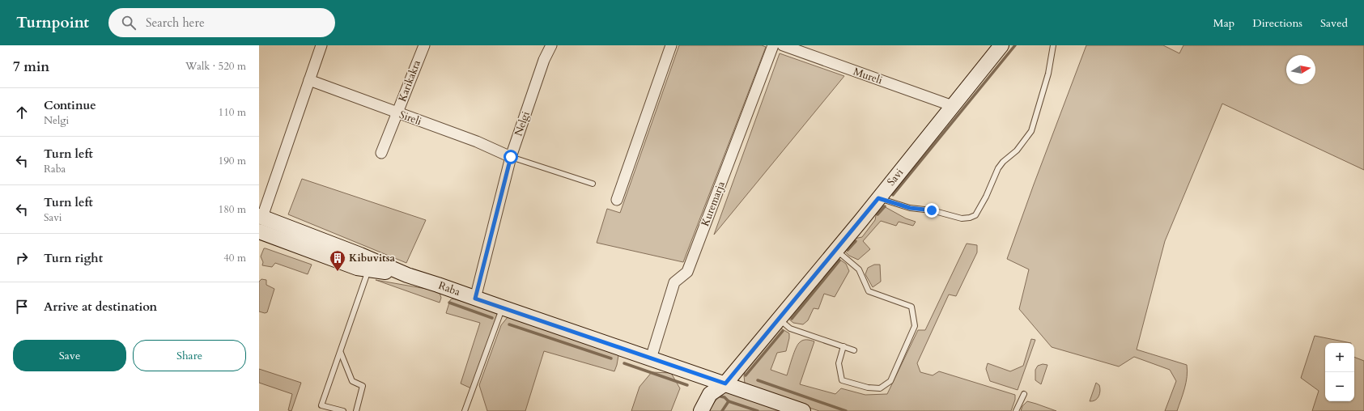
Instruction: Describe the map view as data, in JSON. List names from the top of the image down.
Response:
{
  "streets": {
    "street": [
      "Mureli",
      "Karikakra",
      "Sireli",
      "Nelgi",
      "Savi",
      "Kuremarja",
      "Raba"
    ]
  },
  "crossings": [
    ["Mureli", "Savi"],
    ["Karikakra", "Sireli"],
    ["Sireli", "Nelgi"],
    ["Nelgi", "Raba"],
    ["Savi", "Raba"],
    ["Kuremarja", "Raba"]
  ],
  "places": {
    "building": ["Kibuvitsa"]
  },
  "north": "right",
  "page": {
    "header": "Turnpoint",
    "search": "Search here",
    "nav": ["Map", "Directions", "Saved"],
    "heading": ["7 min", "Walk · 520 m"],
    "list": [
      ["Continue", "Nelgi", "110 m"],
      ["Turn left", "Raba", "190 m"],
      ["Turn left", "Savi", "180 m"],
      ["Turn right", "40 m"],
      "Arrive at destination"
    ],
    "buttons": ["Save", "Share"],
    "map_buttons": ["+", "−"]
  }
}
